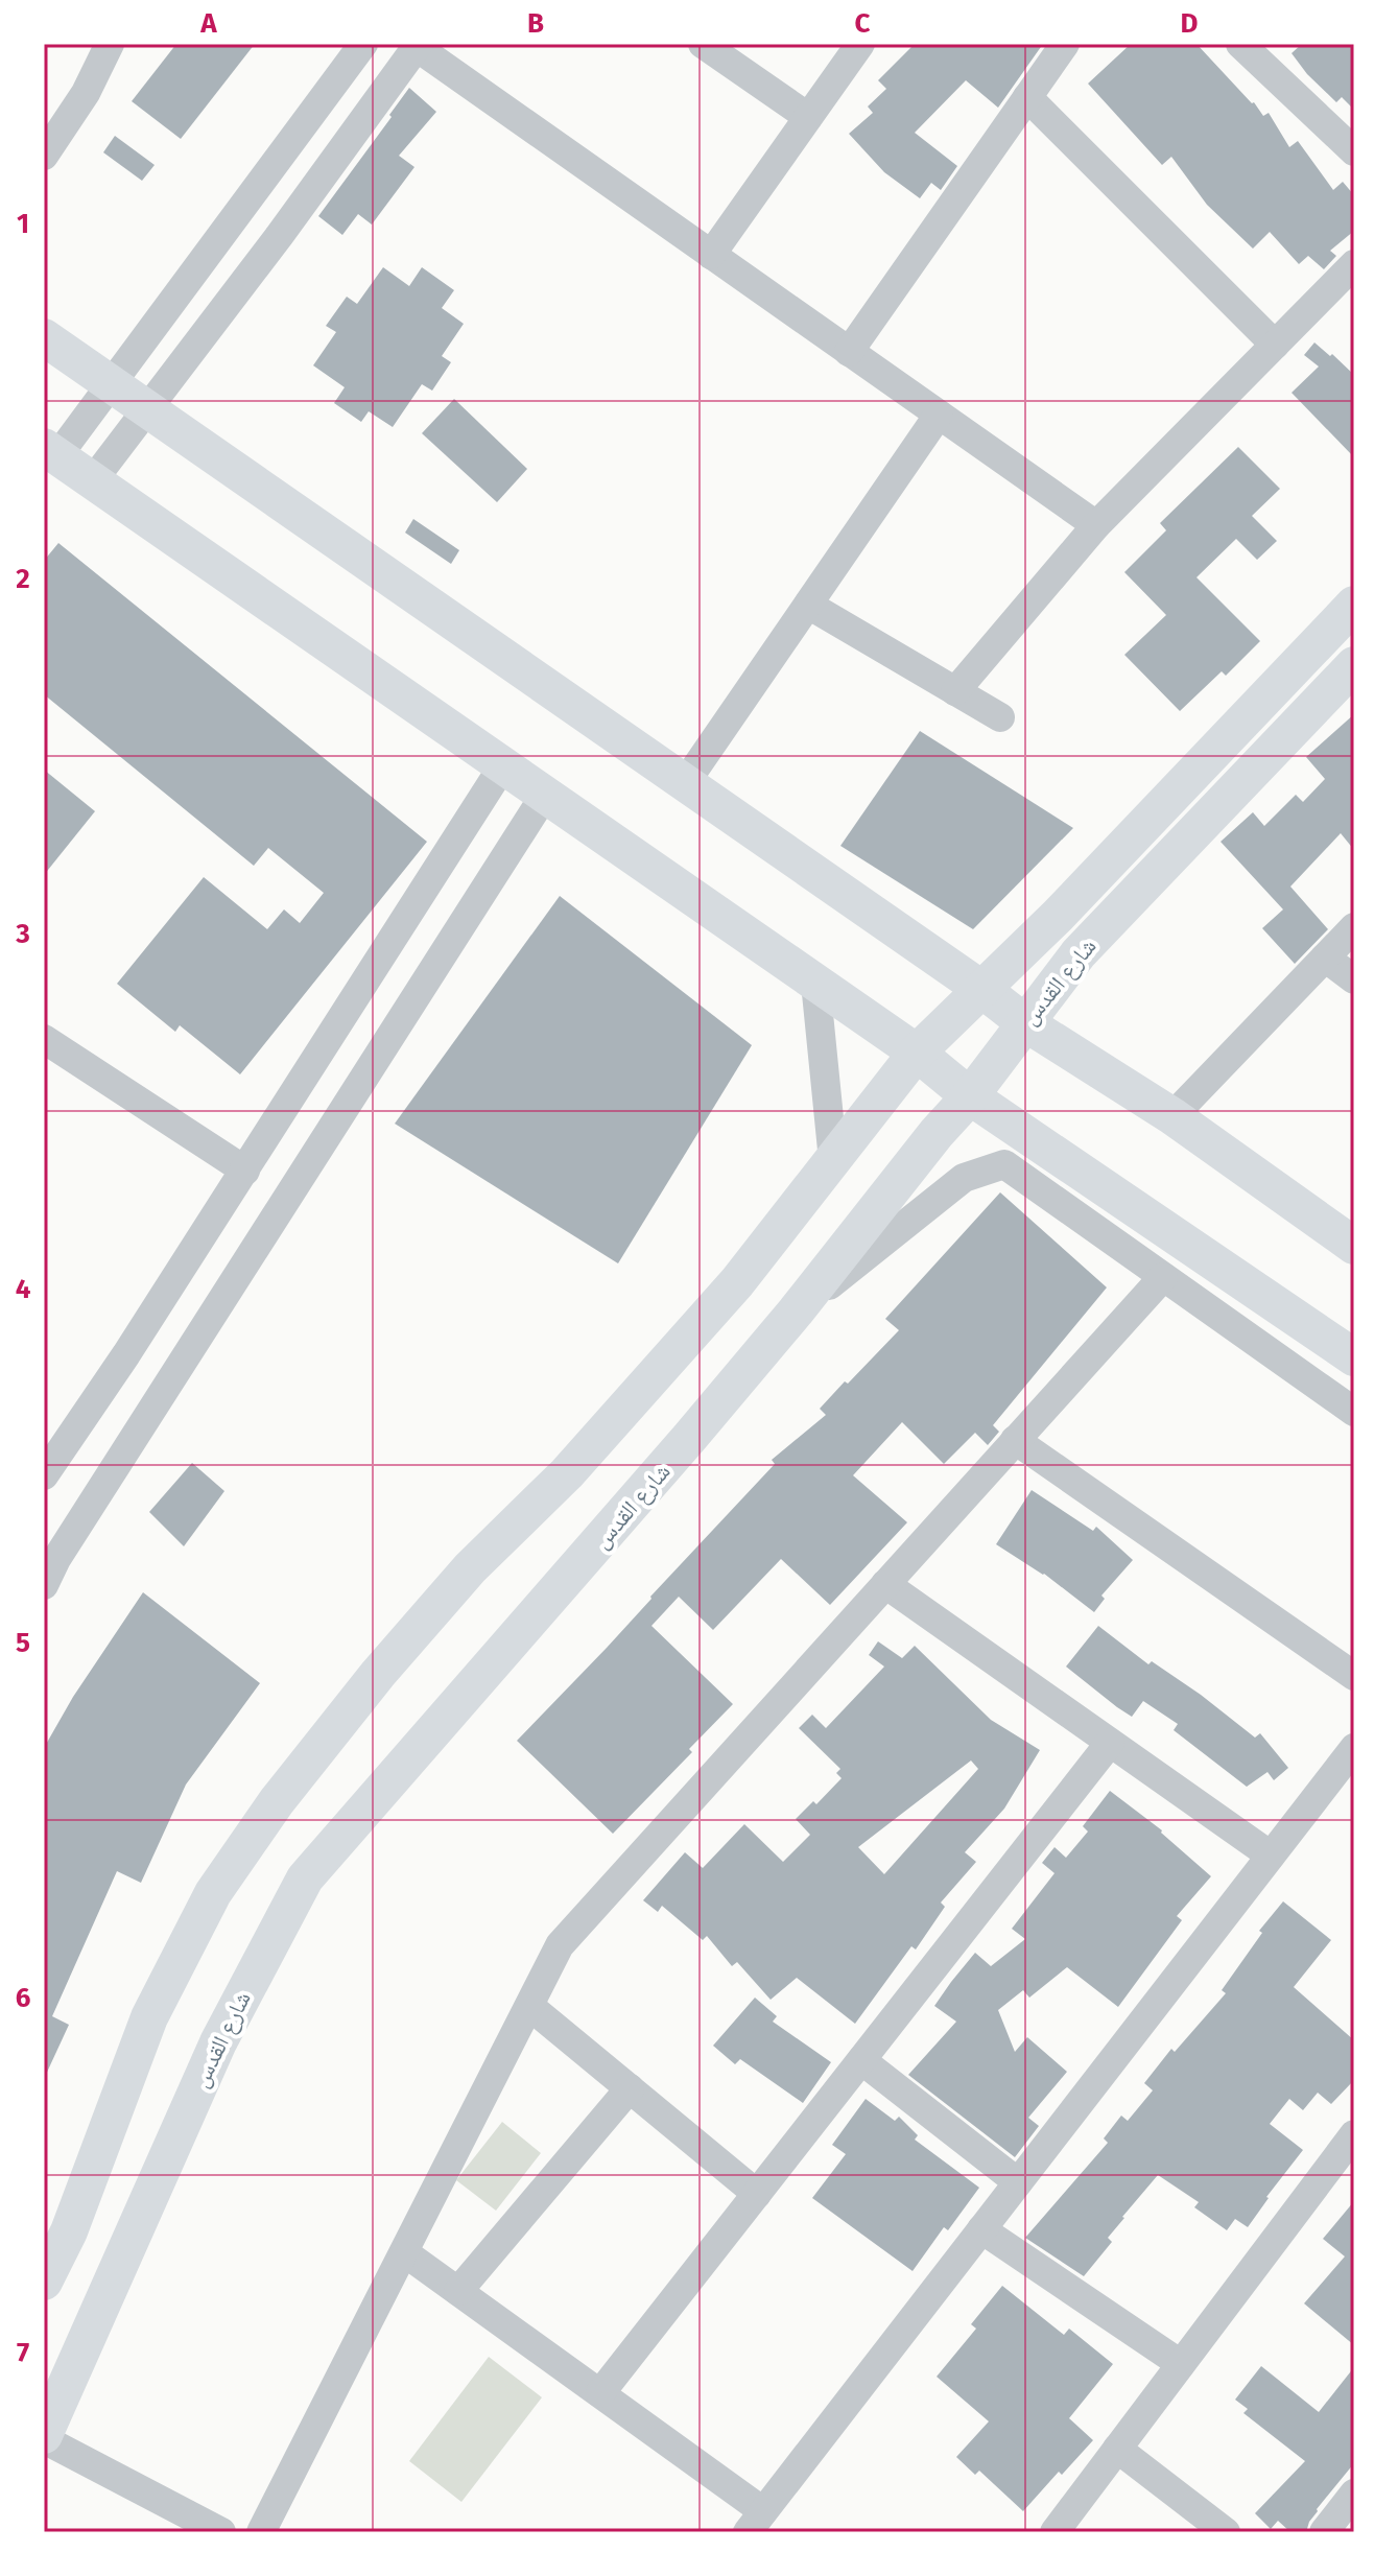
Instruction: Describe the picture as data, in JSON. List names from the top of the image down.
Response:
{
  "streets": {
    "main road": ["شارع القدس"]
  },
  "grid": {
    "columns": [
      "A",
      "B",
      "C",
      "D"
    ],
    "rows": [
      "1",
      "2",
      "3",
      "4",
      "5",
      "6",
      "7"
    ]
  }
}
